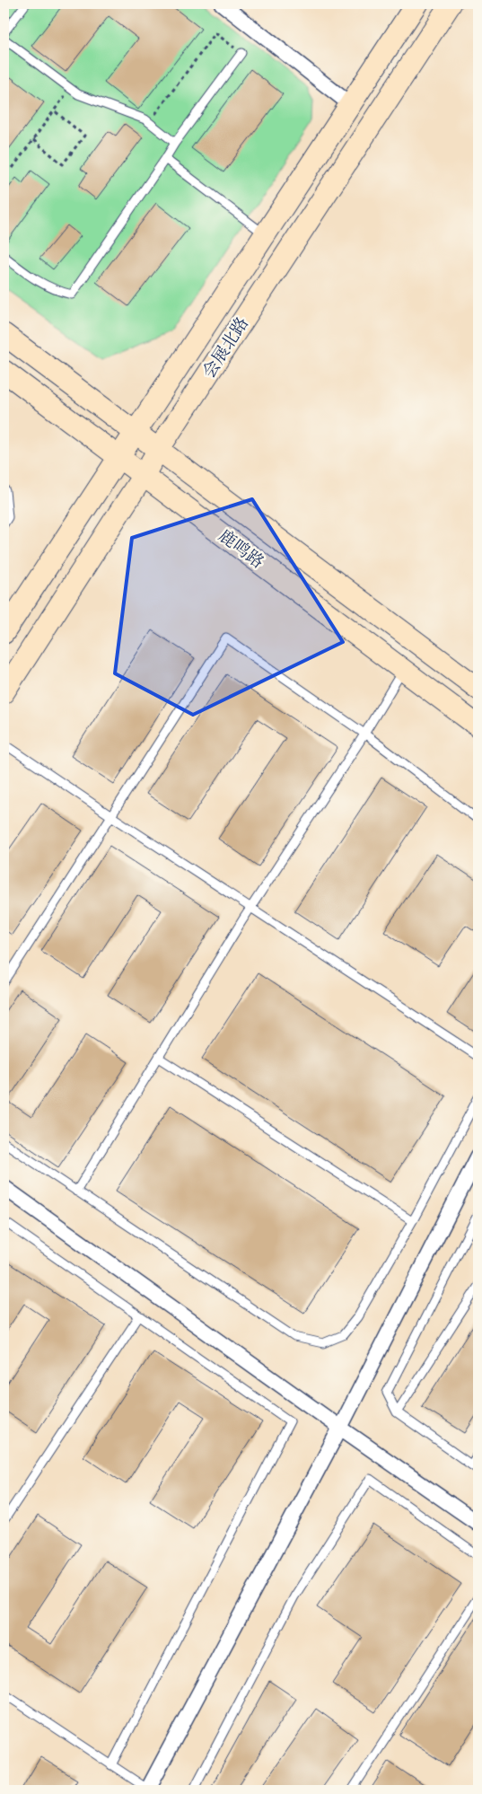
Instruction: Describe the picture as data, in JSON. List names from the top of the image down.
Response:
{
  "streets": {
    "main road": ["会展北路", "鹿鸣路"]
  },
  "crossings": [
    ["会展北路", "鹿鸣路"]
  ]
}
